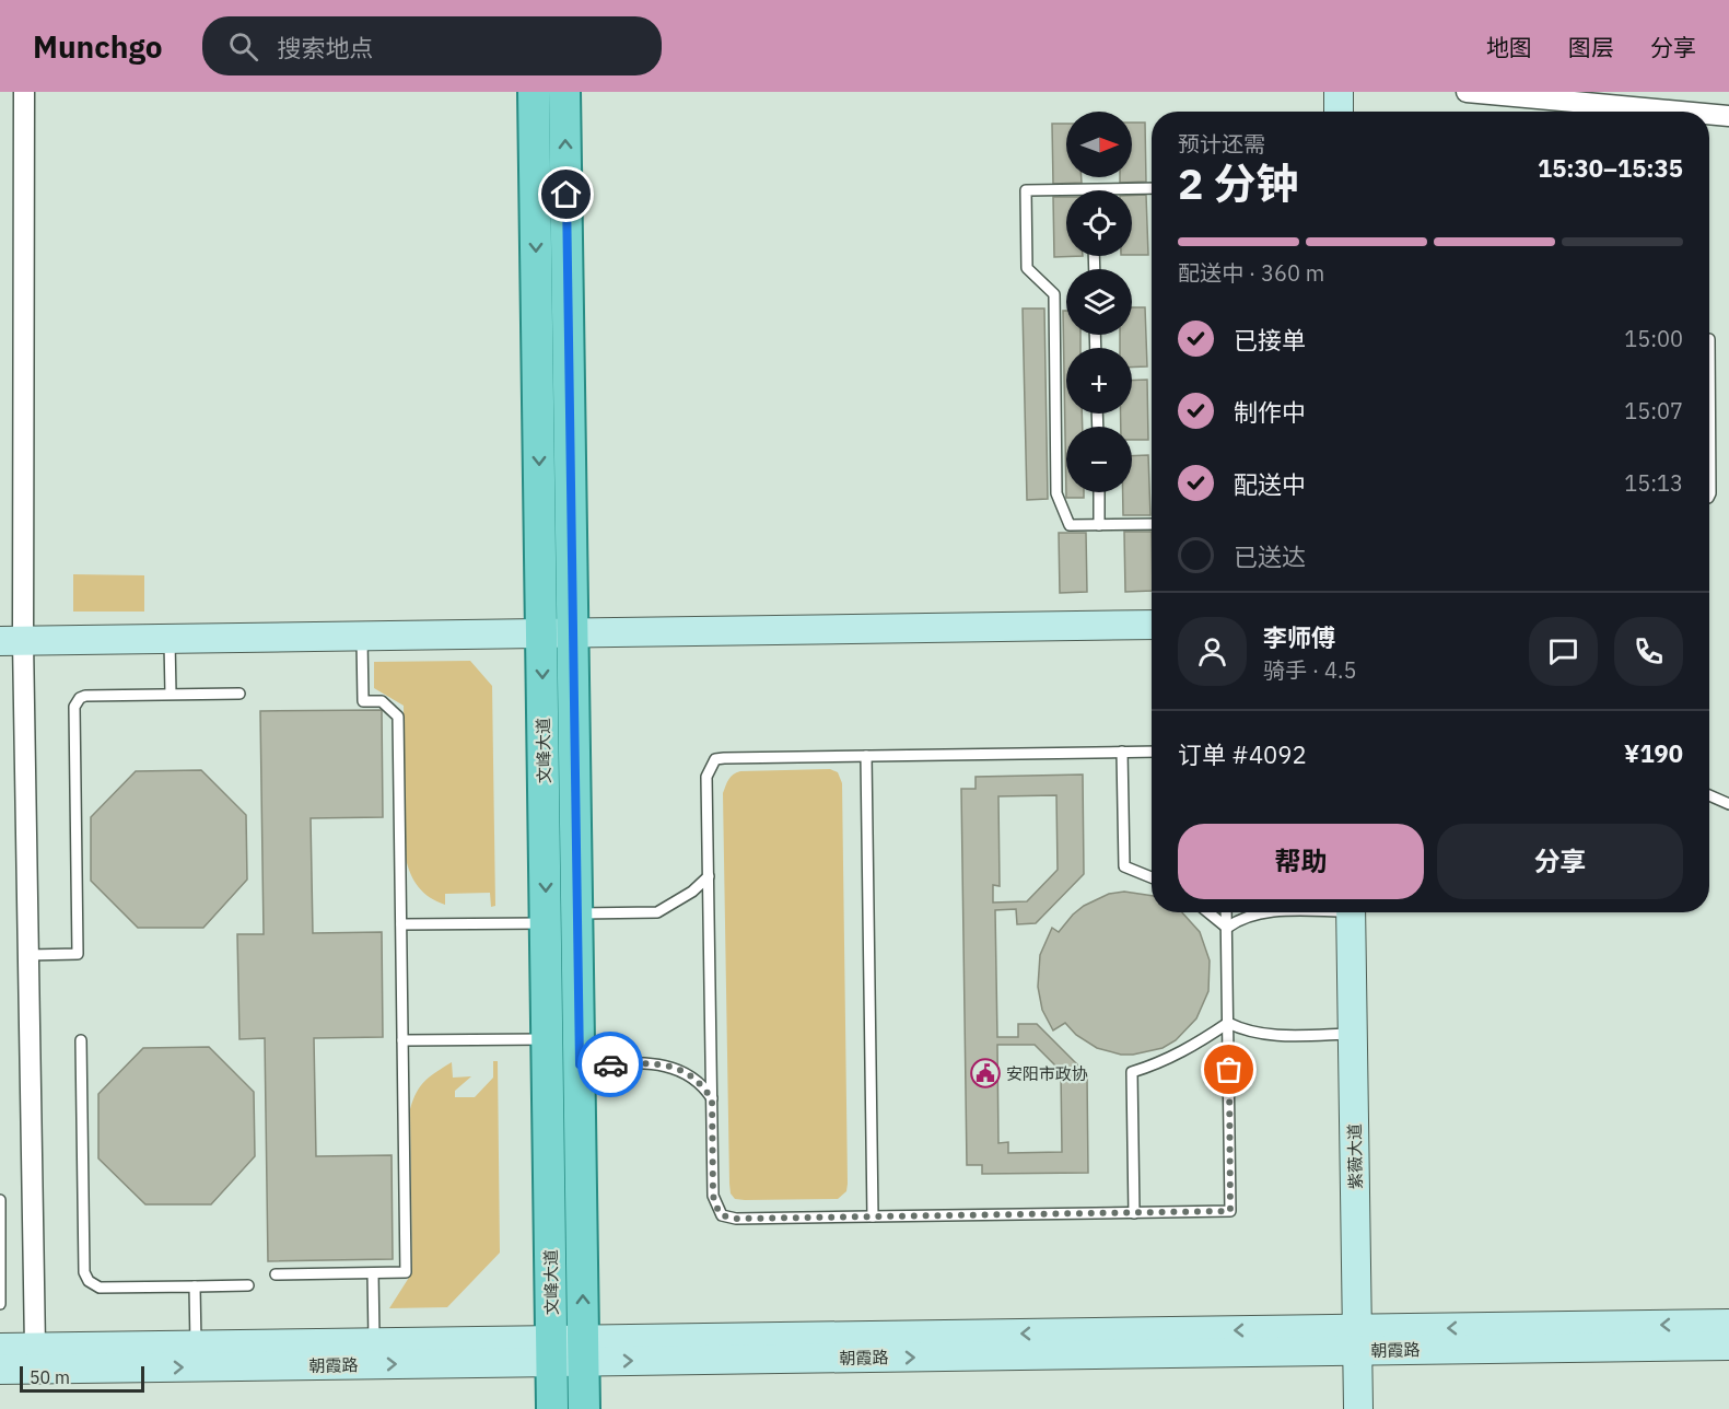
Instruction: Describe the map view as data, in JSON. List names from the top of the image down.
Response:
{
  "streets": {
    "main road": ["文峰大道"],
    "street": ["紫薇大道", "朝霞路"]
  },
  "crossings": [
    ["文峰大道", "朝霞路"],
    ["紫薇大道", "朝霞路"]
  ],
  "places": {
    "public building": ["安阳市政协"]
  },
  "scale_bar": "50 m",
  "north": "right",
  "page": {
    "header": "Munchgo",
    "search": "搜索地点",
    "nav": ["地图", "图层", "分享"],
    "map_buttons": ["+", "−"],
    "heading": ["2 分钟", "预计还需", "15:30–15:35"],
    "panel": [
      "李师傅",
      "骑手 · 4.5",
      "订单 #4092",
      "¥190"
    ],
    "bar": "配送中 · 360 m",
    "list": [
      ["已接单", "15:00"],
      ["制作中", "15:07"],
      ["配送中", "15:13"],
      "已送达"
    ],
    "buttons": ["帮助", "分享"],
    "scale": "50 m"
  }
}
